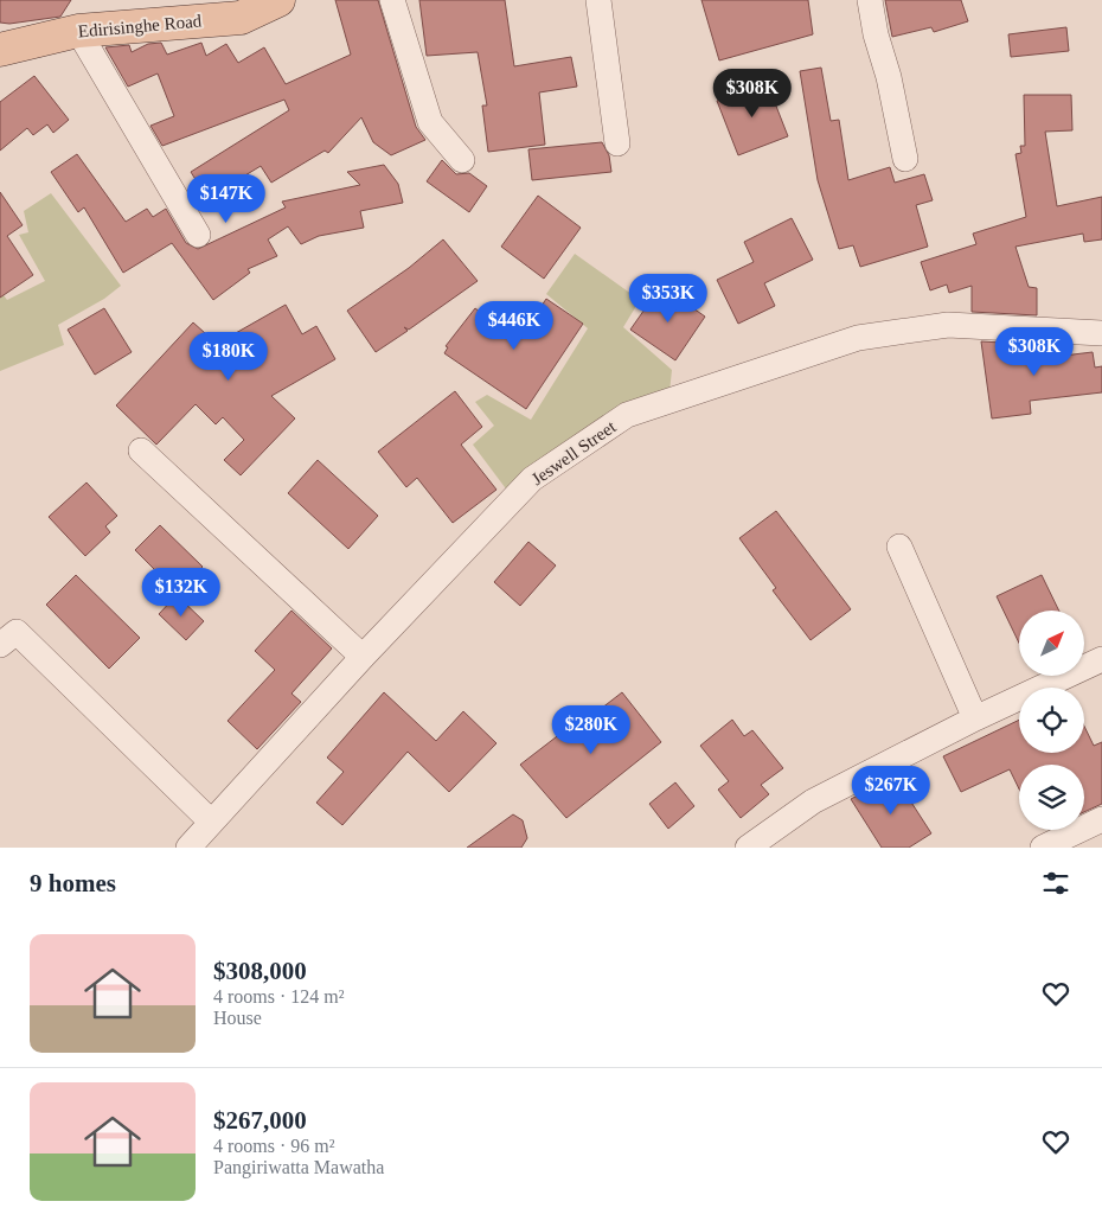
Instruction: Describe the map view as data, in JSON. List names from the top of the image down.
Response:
{
  "streets": {
    "main road": ["Edirisinghe Road"],
    "street": ["Jeswell Street"]
  },
  "north": "top right",
  "page": {
    "price": [
      "$308K",
      "$147K",
      "$353K",
      "$446K",
      "$308K",
      "$180K",
      "$132K",
      "$280K",
      "$267K"
    ],
    "heading": "9 homes",
    "list": [
      {
        "name": "$308,000",
        "note": "4 rooms · 124 m² · House"
      },
      {
        "name": "$267,000",
        "note": "4 rooms · 96 m² · Pangiriwatta Mawatha"
      }
    ]
  }
}
